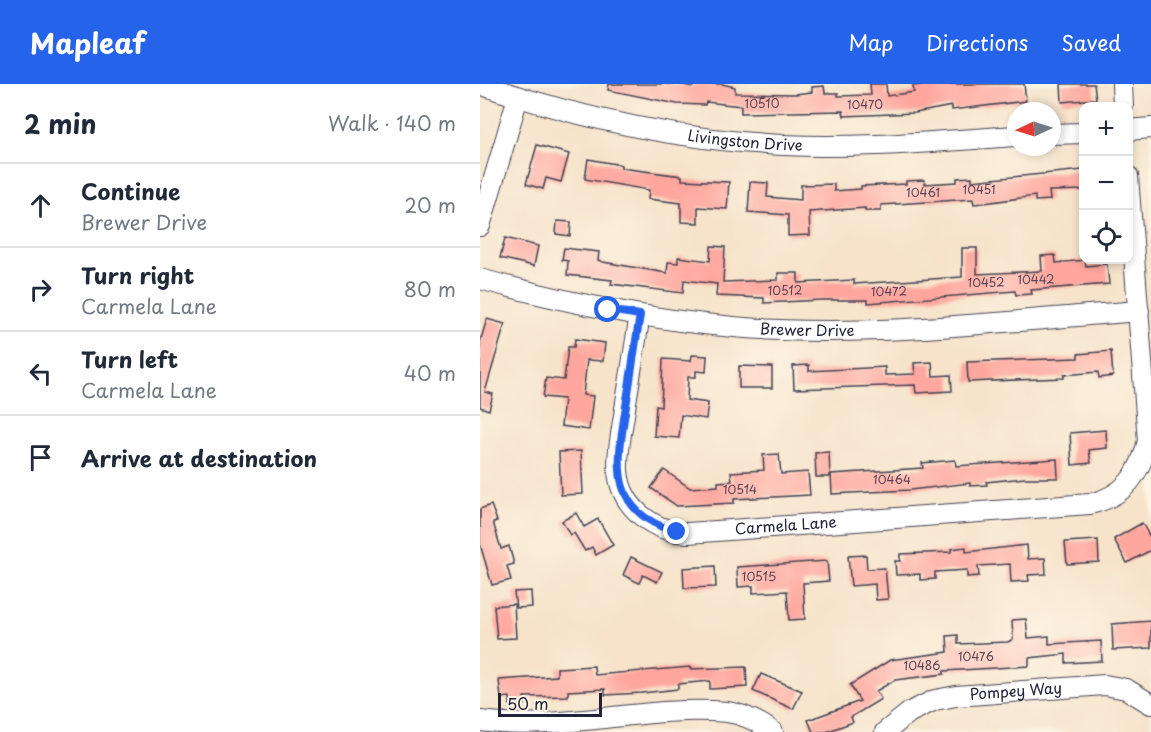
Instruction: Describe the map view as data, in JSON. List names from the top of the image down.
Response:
{
  "streets": {
    "street": [
      "Livingston Drive",
      "Brewer Drive",
      "Carmela Lane",
      "Pompey Way"
    ]
  },
  "crossings": [
    ["Brewer Drive", "Carmela Lane"]
  ],
  "house_numbers": [
    "10510",
    "10470",
    "10451",
    "10461",
    "10442",
    "10452",
    "10512",
    "10472",
    "10464",
    "10514",
    "10515",
    "10476",
    "10486"
  ],
  "scale_bar": "50 m",
  "north": "left",
  "page": {
    "header": "Mapleaf",
    "nav": ["Map", "Directions", "Saved"],
    "heading": ["2 min", "Walk · 140 m"],
    "map_buttons": ["+", "−"],
    "list": [
      ["Continue", "Brewer Drive", "20 m"],
      ["Turn right", "Carmela Lane", "80 m"],
      ["Turn left", "Carmela Lane", "40 m"],
      "Arrive at destination"
    ],
    "scale": "50 m"
  }
}
